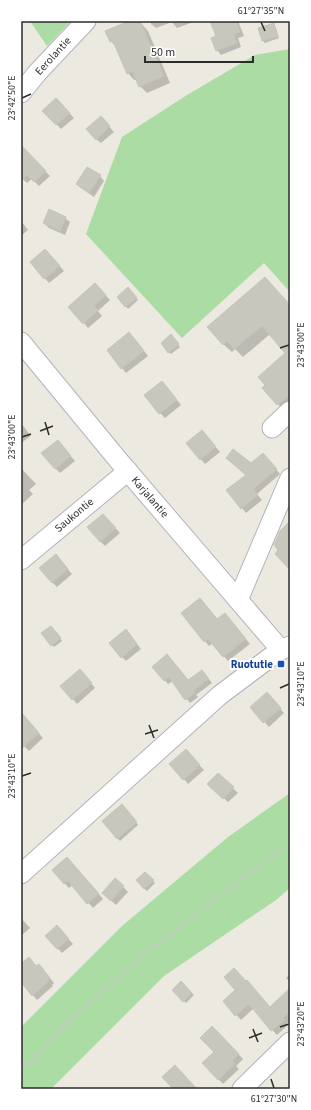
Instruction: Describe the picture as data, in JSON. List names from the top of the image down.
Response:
{
  "streets": {
    "street": ["Eerolantie", "Karjalantie", "Saukontie"]
  },
  "crossings": [
    ["Karjalantie", "Saukontie"]
  ],
  "places": {
    "transit": ["Ruotutie"]
  },
  "scale_bar": "50 m",
  "coordinates": [
    "61°27'35\"N",
    "23°42'50\"E",
    "23°43'00\"E",
    "23°43'10\"E",
    "23°43'20\"E",
    "61°27'30\"N"
  ]
}
